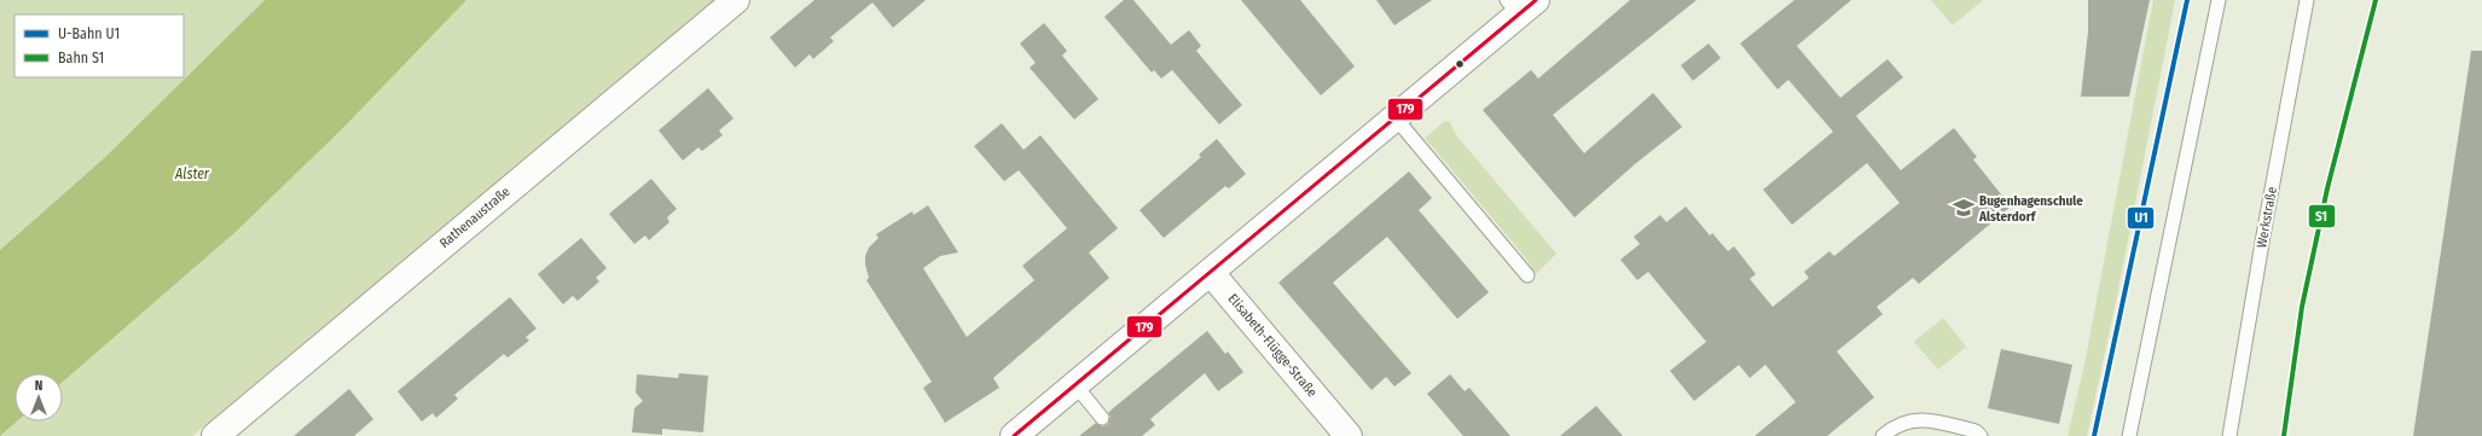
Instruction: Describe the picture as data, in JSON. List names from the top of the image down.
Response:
{
  "streets": {
    "street": ["Rathenaustraße", "Elisabeth-Flügge-Straße"],
    "lane": ["Werkstraße"]
  },
  "water": ["Alster"],
  "places": {
    "school or university": ["Bugenhagenschule Alsterdorf"]
  },
  "lines": ["metro line U1", "rail line S1", "transit line 179"],
  "legend": ["U-Bahn U1", "Bahn S1"],
  "north": "top"
}
